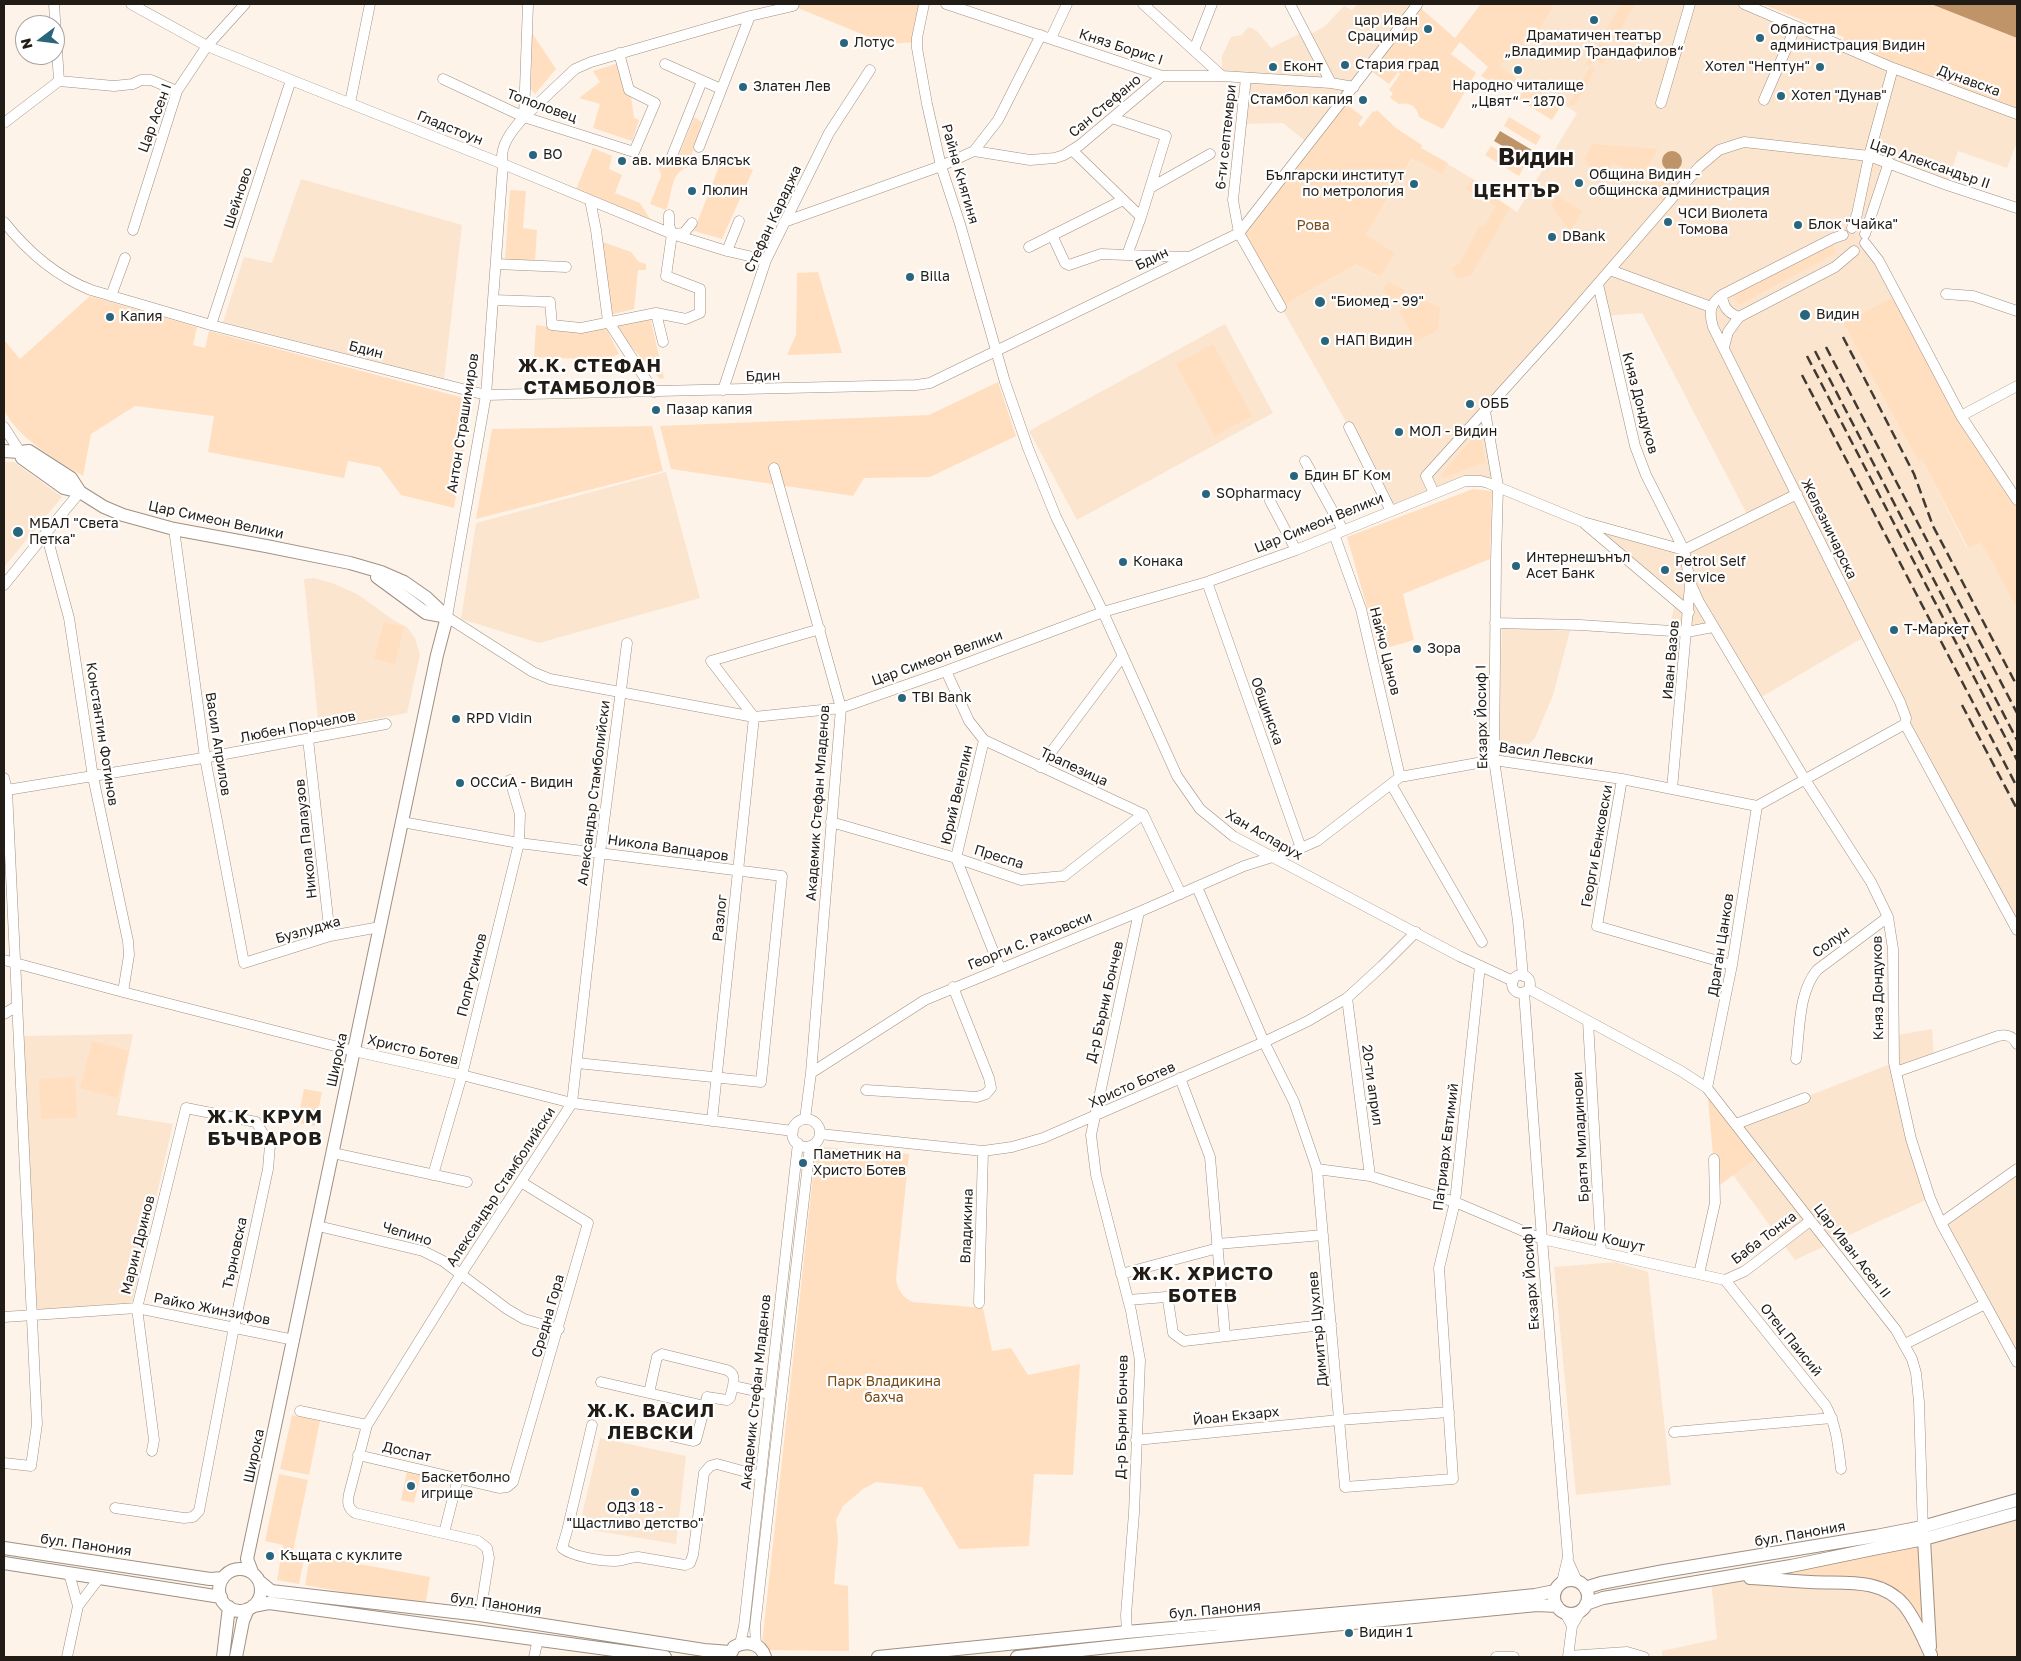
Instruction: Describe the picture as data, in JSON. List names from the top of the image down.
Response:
{
  "streets": {
    "main road": [
      "Антон Страшимиров",
      "Цар Симеон Велики",
      "Широка",
      "Цар Иван Асен II",
      "бул. Панония"
    ],
    "street": [
      "Княз Борис I",
      "Дунавска",
      "Тополовец",
      "Сан Стефано",
      "Цар Асен I",
      "Гладстоун",
      "6-ти септември",
      "Цар Александър II",
      "Райна Княгиня",
      "Шейново",
      "Стефан Караджа",
      "Бдин",
      "Княз Дондуков",
      "Железничарска",
      "Найчо Цанов",
      "Иван Вазов",
      "Общинска",
      "Екзарх Йосиф I",
      "Любен Порчелов",
      "Константин Фотинов",
      "Васил Априлов",
      "Васил Левски",
      "Трапезица",
      "Александър Стамболийски",
      "Юрий Венелин",
      "Академик Стефан Младенов",
      "Хан Аспарух",
      "Никола Палаузов",
      "Георги Бенковски",
      "Никола Вапцаров",
      "Преспа",
      "Разлог",
      "Бузлуджа",
      "Георги С. Раковски",
      "Солун",
      "Драган Цанков",
      "ПопРусинов",
      "Д-р Бърни Бончев",
      "Христо Ботев",
      "20-ти април",
      "Братя Миладинови",
      "Патриарх Евтимий",
      "Владикина",
      "Чепино",
      "Лайош Кошут",
      "Баба Тонка",
      "Марин Дринов",
      "Търновска",
      "Райко Жинзифов",
      "Средна Гора",
      "Димитър Цухлев",
      "Отец Паисий",
      "Йоан Екзарх",
      "Доспат"
    ]
  },
  "crossings": [
    ["Княз Борис I", "Сан Стефано"],
    ["Княз Борис I", "6-ти септември"],
    ["Княз Борис I", "Бдин"],
    ["Тополовец", "Антон Страшимиров"],
    ["Цар Асен I", "Гладстоун"],
    ["Гладстоун", "Шейново"],
    ["Гладстоун", "Стефан Караджа"],
    ["Гладстоун", "Антон Страшимиров"],
    ["6-ти септември", "Бдин"],
    ["Райна Княгиня", "Бдин"],
    ["Райна Княгиня", "Цар Симеон Велики"],
    ["Райна Княгиня", "Хан Аспарух"],
    ["Шейново", "Бдин"],
    ["Стефан Караджа", "Бдин"],
    ["Бдин", "Антон Страшимиров"],
    ["Княз Дондуков", "Иван Вазов"],
    ["Княз Дондуков", "Солун"],
    ["Антон Страшимиров", "Цар Симеон Велики"],
    ["Антон Страшимиров", "Широка"],
    ["Цар Симеон Велики", "Найчо Цанов"],
    ["Цар Симеон Велики", "Общинска"],
    ["Цар Симеон Велики", "Екзарх Йосиф I"],
    ["Цар Симеон Велики", "Васил Априлов"],
    ["Цар Симеон Велики", "Трапезица"],
    ["Цар Симеон Велики", "Александър Стамболийски"],
    ["Цар Симеон Велики", "Академик Стефан Младенов"],
    ["Цар Симеон Велики", "Хан Аспарух"],
    ["Цар Симеон Велики", "Разлог"],
    ["Найчо Цанов", "Васил Левски"],
    ["Иван Вазов", "Васил Левски"],
    ["Екзарх Йосиф I", "Васил Левски"],
    ["Екзарх Йосиф I", "Хан Аспарух"],
    ["Екзарх Йосиф I", "Лайош Кошут"],
    ["Екзарх Йосиф I", "Цар Иван Асен II"],
    ["Екзарх Йосиф I", "бул. Панония"],
    ["Любен Порчелов", "Константин Фотинов"],
    ["Любен Порчелов", "Васил Априлов"],
    ["Любен Порчелов", "Никола Палаузов"],
    ["Константин Фотинов", "Христо Ботев"],
    ["Васил Априлов", "Бузлуджа"],
    ["Васил Левски", "Георги Бенковски"],
    ["Васил Левски", "Драган Цанков"],
    ["Трапезица", "Юрий Венелин"],
    ["Трапезица", "Преспа"],
    ["Александър Стамболийски", "Никола Вапцаров"],
    ["Александър Стамболийски", "Христо Ботев"],
    ["Александър Стамболийски", "Чепино"],
    ["Александър Стамболийски", "Средна Гора"],
    ["Александър Стамболийски", "Доспат"],
    ["Александър Стамболийски", "бул. Панония"],
    ["Юрий Венелин", "Преспа"],
    ["Юрий Венелин", "Георги С. Раковски"],
    ["Академик Стефан Младенов", "Преспа"],
    ["Академик Стефан Младенов", "Георги С. Раковски"],
    ["Академик Стефан Младенов", "Христо Ботев"],
    ["Академик Стефан Младенов", "бул. Панония"],
    ["Хан Аспарух", "Георги С. Раковски"],
    ["Хан Аспарух", "Христо Ботев"],
    ["Хан Аспарух", "Патриарх Евтимий"],
    ["Хан Аспарух", "Цар Иван Асен II"],
    ["Никола Палаузов", "Бузлуджа"],
    ["Георги Бенковски", "Драган Цанков"],
    ["Никола Вапцаров", "Разлог"],
    ["Никола Вапцаров", "ПопРусинов"],
    ["Никола Вапцаров", "Широка"],
    ["Разлог", "Христо Ботев"],
    ["Бузлуджа", "Широка"],
    ["Георги С. Раковски", "Д-р Бърни Бончев"],
    ["Драган Цанков", "Цар Иван Асен II"],
    ["ПопРусинов", "Христо Ботев"],
    ["Д-р Бърни Бончев", "Христо Ботев"],
    ["Д-р Бърни Бончев", "Йоан Екзарх"],
    ["Д-р Бърни Бончев", "бул. Панония"],
    ["Христо Ботев", "Широка"],
    ["Христо Ботев", "20-ти април"],
    ["Христо Ботев", "Владикина"],
    ["Христо Ботев", "Димитър Цухлев"],
    ["Широка", "Чепино"],
    ["Широка", "Райко Жинзифов"],
    ["20-ти април", "Лайош Кошут"],
    ["Братя Миладинови", "Лайош Кошут"],
    ["Братя Миладинови", "Цар Иван Асен II"],
    ["Патриарх Евтимий", "Лайош Кошут"],
    ["Патриарх Евтимий", "Димитър Цухлев"],
    ["Патриарх Евтимий", "Йоан Екзарх"],
    ["Чепино", "Средна Гора"],
    ["Лайош Кошут", "Баба Тонка"],
    ["Лайош Кошут", "Димитър Цухлев"],
    ["Лайош Кошут", "Отец Паисий"],
    ["Баба Тонка", "Цар Иван Асен II"],
    ["Баба Тонка", "Отец Паисий"],
    ["Марин Дринов", "Търновска"],
    ["Марин Дринов", "Райко Жинзифов"],
    ["Цар Иван Асен II", "бул. Панония"],
    ["Търновска", "Райко Жинзифов"],
    ["Средна Гора", "Доспат"],
    ["Димитър Цухлев", "Йоан Екзарх"]
  ],
  "districts": [
    "Видин",
    "ЦЕНТЪР",
    "Ж.К. СТЕФАН СТАМБОЛОВ",
    "Ж.К. КРУМ БЪЧВАРОВ",
    "Ж.К. ХРИСТО БОТЕВ",
    "Ж.К. ВАСИЛ ЛЕВСКИ"
  ],
  "parks": ["Рова", "Парк Владикина бахча"],
  "places": [
    "Драматичен театър „Владимир Трандафилов“",
    "цар Иван Срацимир",
    "Областна администрация Видин",
    "Лотус",
    "Стария град",
    "Еконт",
    "Хотел \"Нептун\"",
    "Народно читалище „Цвят“ – 1870",
    "Златен Лев",
    "Хотел \"Дунав\"",
    "Стамбол капия",
    "ВО",
    "ав. мивка Блясък",
    "Община Видин - общинска администрация",
    "Български институт по метрология",
    "Люлин",
    "ЧСИ Виолета Томова",
    "Блок \"Чайка\"",
    "DBank",
    "Billa",
    "\"Биомед - 99\"",
    "Видин",
    "Капия",
    "НАП Видин",
    "ОББ",
    "Пазар капия",
    "МОЛ - Видин",
    "Бдин БГ Ком",
    "SOpharmacy",
    "МБАЛ \"Света Петка\"",
    "Конака",
    "Интернешънъл Асет Банк",
    "Petrol Self Service",
    "Т-Маркет",
    "Зора",
    "TBI Bank",
    "RPD Vidin",
    "ОССиА - Видин",
    "Паметник на Христо Ботев",
    "Баскетболно игрище",
    "ОДЗ 18 - \"Щастливо детство\"",
    "Къщата с куклите",
    "Видин 1"
  ],
  "north": "left"
}
